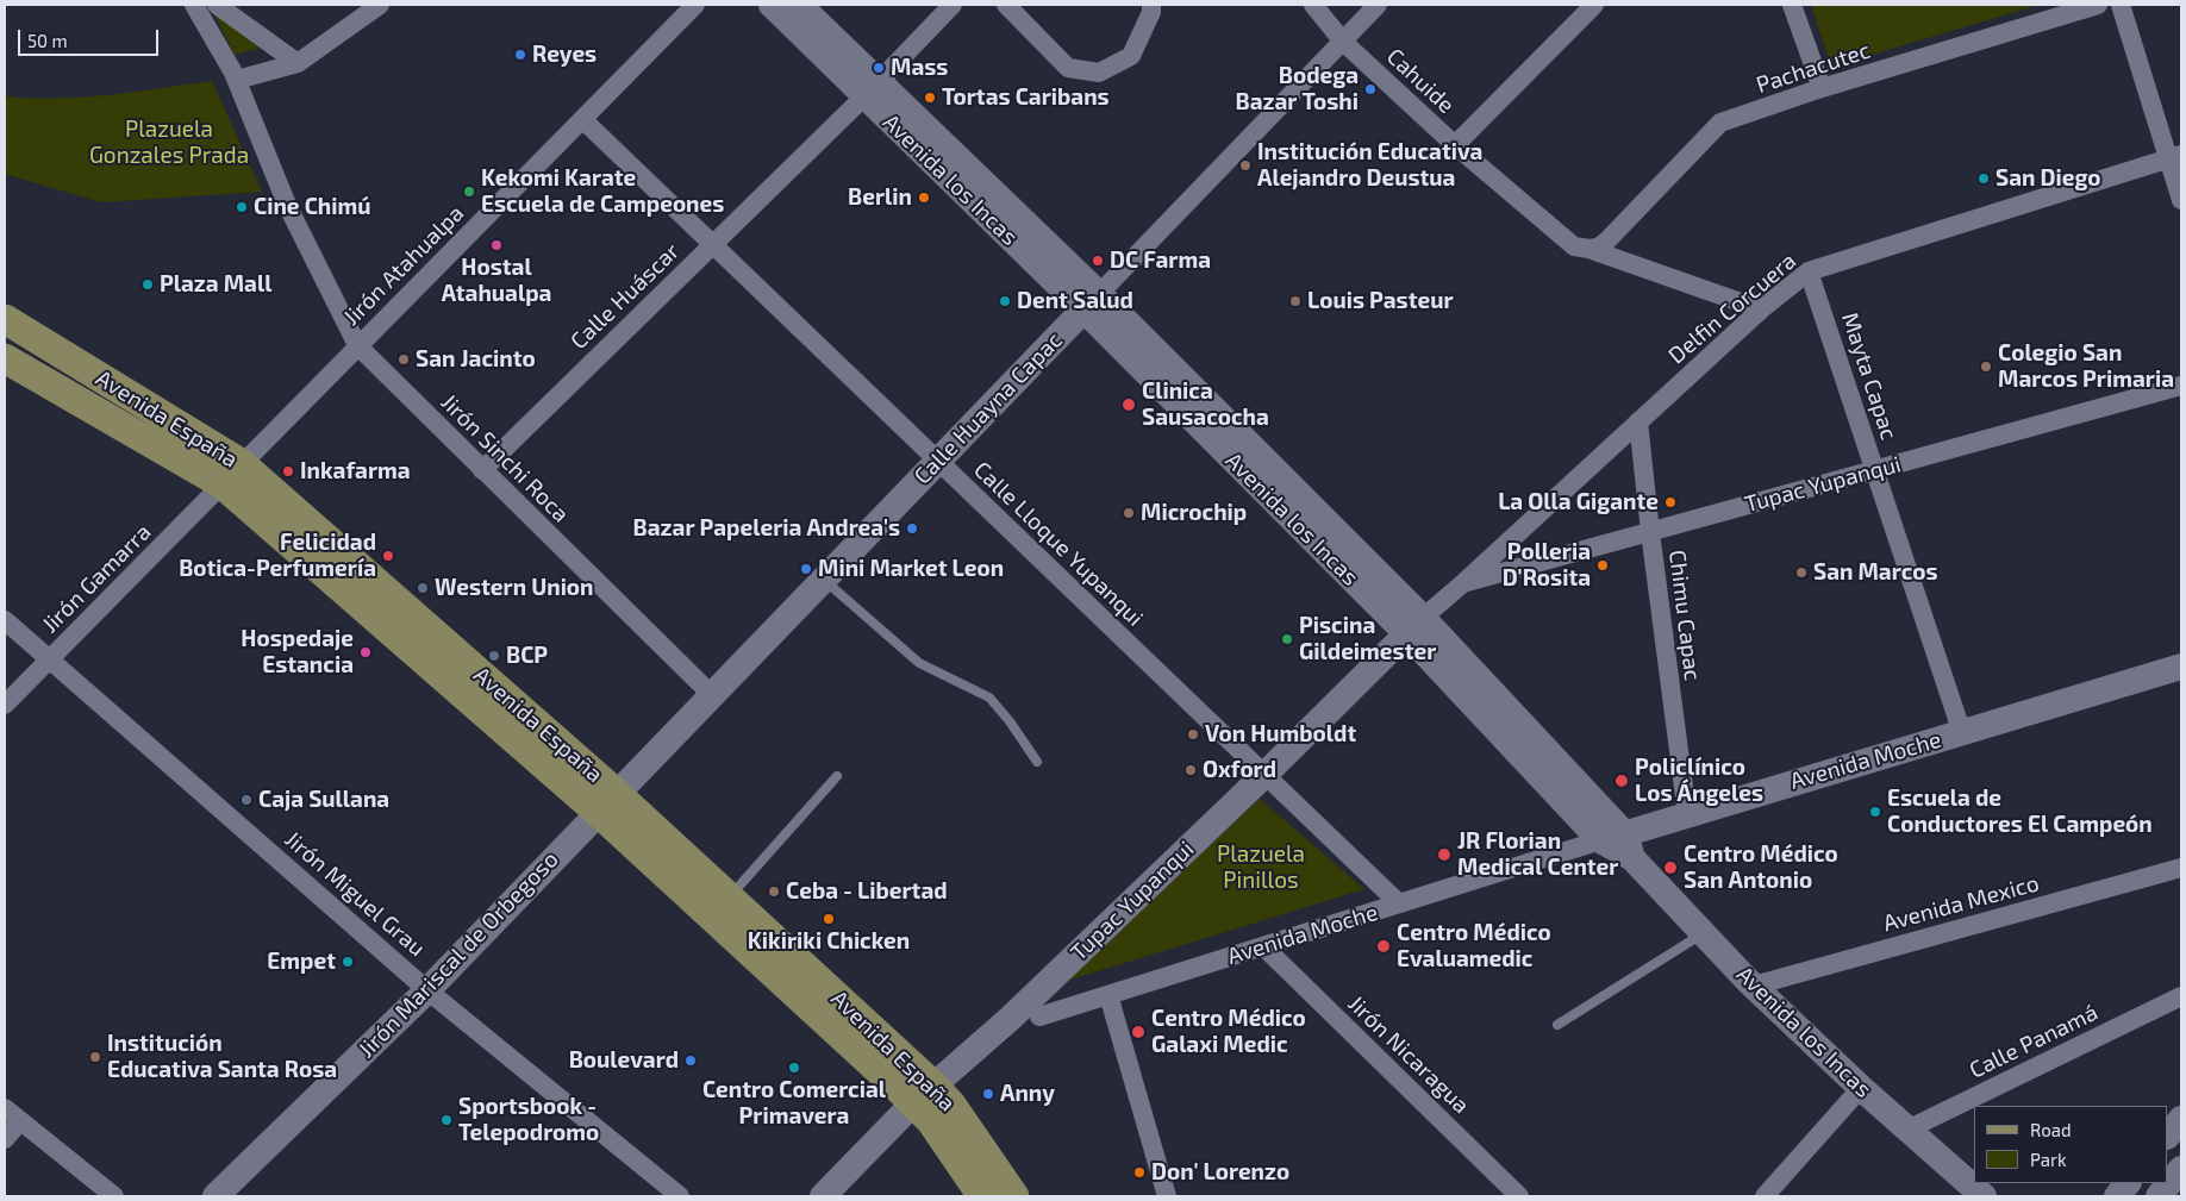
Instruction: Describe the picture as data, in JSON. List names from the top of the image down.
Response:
{
  "streets": {
    "main road": ["Avenida España"],
    "street": [
      "Pachacutec",
      "Cahuide",
      "Avenida los Incas",
      "Jirón Atahualpa",
      "Calle Huáscar",
      "Delfin Corcuera",
      "Mayta Capac",
      "Calle Huayna Capac",
      "Jirón Sinchi Roca",
      "Tupac Yupanqui",
      "Calle Lloque Yupanqui",
      "Jirón Gamarra",
      "Chimu Capac",
      "Avenida Moche",
      "Jirón Miguel Grau",
      "Avenida Mexico",
      "Jirón Mariscal de Orbegoso",
      "Calle Panamá",
      "Jirón Nicaragua"
    ]
  },
  "crossings": [
    ["Pachacutec", "Cahuide"],
    ["Cahuide", "Delfin Corcuera"],
    ["Cahuide", "Calle Huayna Capac"],
    ["Avenida los Incas", "Calle Huáscar"],
    ["Avenida los Incas", "Delfin Corcuera"],
    ["Avenida los Incas", "Calle Huayna Capac"],
    ["Avenida los Incas", "Tupac Yupanqui"],
    ["Avenida los Incas", "Avenida Moche"],
    ["Avenida los Incas", "Avenida Mexico"],
    ["Avenida los Incas", "Calle Panamá"],
    ["Jirón Atahualpa", "Avenida España"],
    ["Jirón Atahualpa", "Jirón Sinchi Roca"],
    ["Jirón Atahualpa", "Calle Lloque Yupanqui"],
    ["Jirón Atahualpa", "Jirón Gamarra"],
    ["Calle Huáscar", "Jirón Sinchi Roca"],
    ["Calle Huáscar", "Calle Lloque Yupanqui"],
    ["Delfin Corcuera", "Mayta Capac"],
    ["Delfin Corcuera", "Tupac Yupanqui"],
    ["Delfin Corcuera", "Chimu Capac"],
    ["Mayta Capac", "Tupac Yupanqui"],
    ["Mayta Capac", "Avenida Moche"],
    ["Calle Huayna Capac", "Avenida España"],
    ["Calle Huayna Capac", "Jirón Sinchi Roca"],
    ["Calle Huayna Capac", "Calle Lloque Yupanqui"],
    ["Calle Huayna Capac", "Jirón Mariscal de Orbegoso"],
    ["Avenida España", "Tupac Yupanqui"],
    ["Avenida España", "Jirón Gamarra"],
    ["Avenida España", "Jirón Mariscal de Orbegoso"],
    ["Tupac Yupanqui", "Calle Lloque Yupanqui"],
    ["Tupac Yupanqui", "Chimu Capac"],
    ["Calle Lloque Yupanqui", "Avenida Moche"],
    ["Jirón Gamarra", "Jirón Miguel Grau"],
    ["Chimu Capac", "Avenida Moche"],
    ["Avenida Moche", "Jirón Nicaragua"],
    ["Jirón Miguel Grau", "Jirón Mariscal de Orbegoso"]
  ],
  "parks": ["Plazuela Gonzales Prada", "Plazuela Pinillos"],
  "places": [
    "Reyes",
    "Mass",
    "Bodega Bazar Toshi",
    "Tortas Caribans",
    "Institución Educativa Alejandro Deustua",
    "San Diego",
    "Kekomi Karate Escuela de Campeones",
    "Berlin",
    "Cine Chimú",
    "Hostal Atahualpa",
    "DC Farma",
    "Plaza Mall",
    "Dent Salud",
    "Louis Pasteur",
    "San Jacinto",
    "Colegio San Marcos Primaria",
    "Clinica Sausacocha",
    "Inkafarma",
    "La Olla Gigante",
    "Microchip",
    "Bazar Papeleria Andrea's",
    "Felicidad Botica-Perfumería",
    "Polleria D'Rosita",
    "Mini Market Leon",
    "San Marcos",
    "Western Union",
    "Piscina Gildeimester",
    "Hospedaje Estancia",
    "BCP",
    "Von Humboldt",
    "Oxford",
    "Policlínico Los Ángeles",
    "Caja Sullana",
    "Escuela de Conductores El Campeón",
    "JR Florian Medical Center",
    "Centro Médico San Antonio",
    "Ceba - Libertad",
    "Kikiriki Chicken",
    "Centro Médico Evaluamedic",
    "Empet",
    "Centro Médico Galaxi Medic",
    "Institución Educativa Santa Rosa",
    "Boulevard",
    "Centro Comercial Primavera",
    "Anny",
    "Sportsbook - Telepodromo",
    "Don' Lorenzo"
  ],
  "legend": ["Road", "Park"],
  "scale_bar": "50 m"
}
